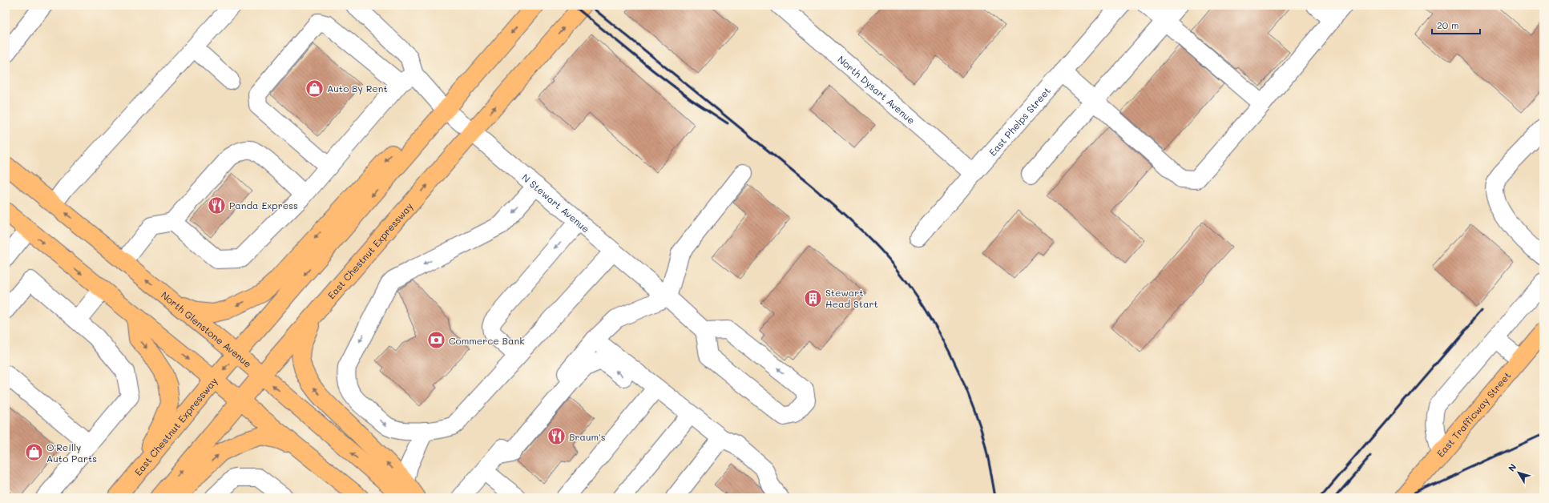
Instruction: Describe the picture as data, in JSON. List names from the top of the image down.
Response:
{
  "streets": {
    "main road": ["East Chestnut Expressway", "North Glenstone Avenue", "East Trafficway Street"],
    "street": ["North Dysart Avenue", "East Phelps Street", "N Stewart Avenue"]
  },
  "crossings": [
    ["North Dysart Avenue", "East Phelps Street"],
    ["N Stewart Avenue", "East Chestnut Expressway"],
    ["East Chestnut Expressway", "North Glenstone Avenue"]
  ],
  "places": {
    "shop": ["Auto By Rent", "O'Reilly Auto Parts"],
    "restaurant": ["Panda Express", "Braum's"],
    "building": ["Stewart Head Start"],
    "bank": ["Commerce Bank"]
  },
  "scale_bar": "20 m",
  "north": "top left"
}
